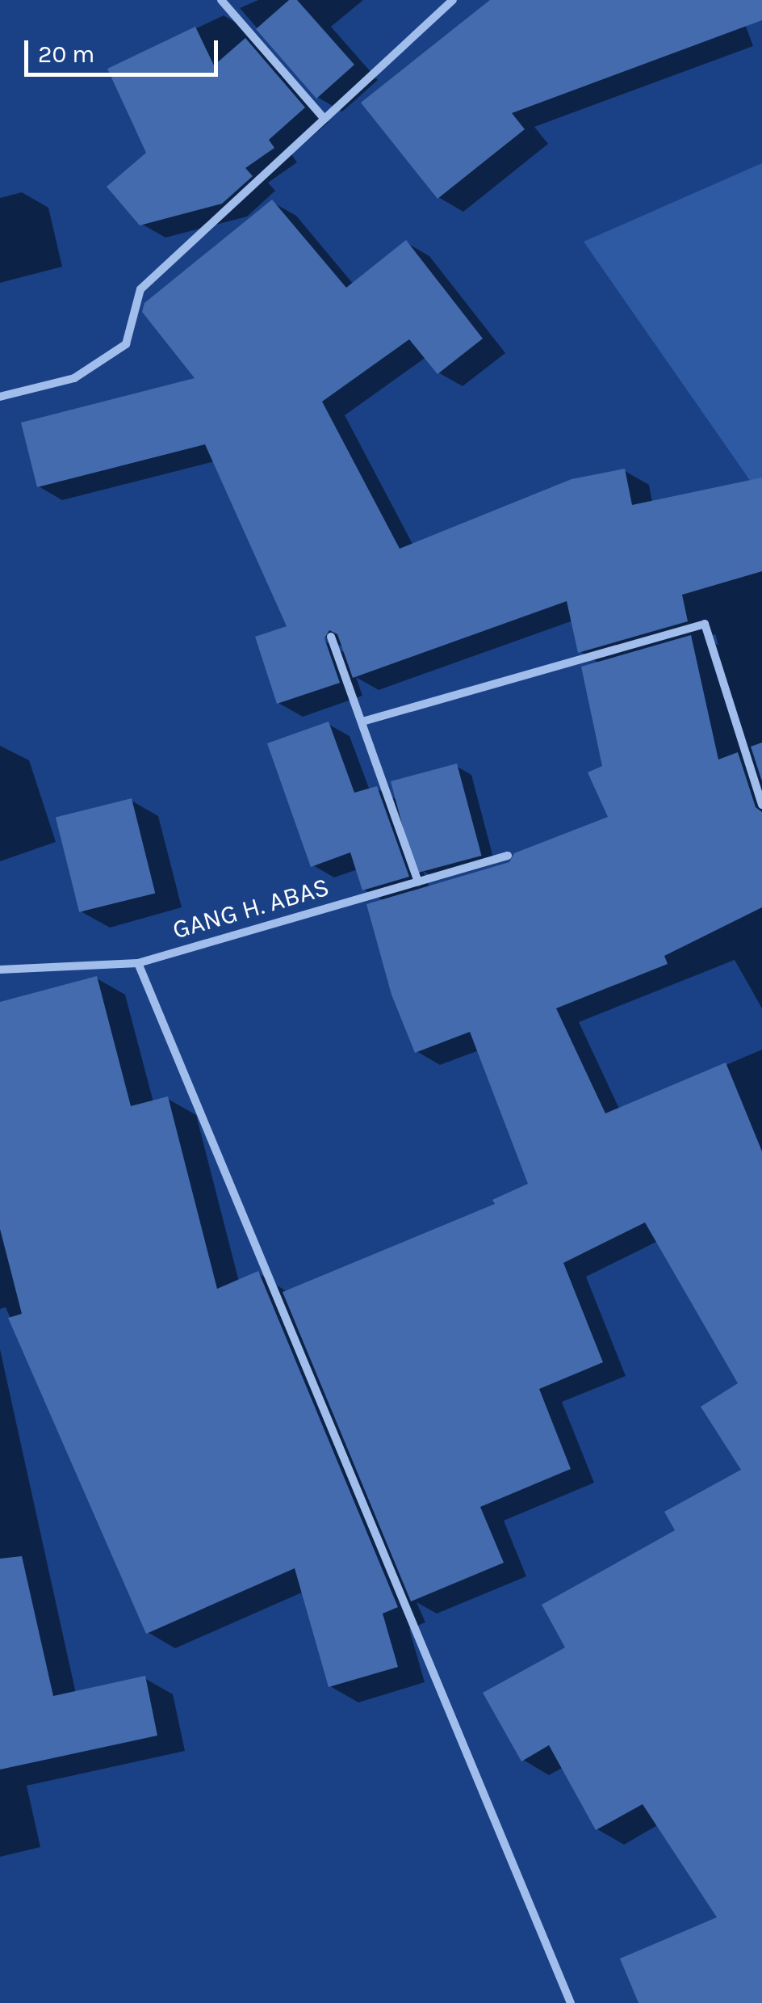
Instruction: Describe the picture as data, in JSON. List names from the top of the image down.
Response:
{
  "streets": {
    "street": ["GANG H. ABAS"]
  },
  "scale_bar": "20 m"
}
